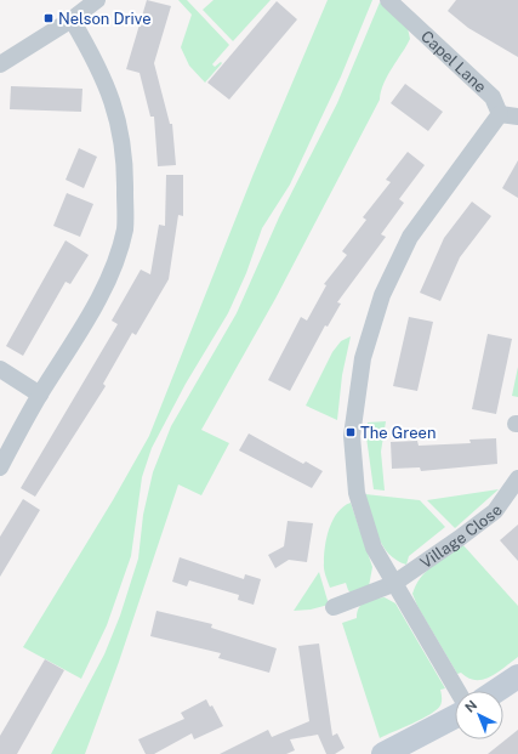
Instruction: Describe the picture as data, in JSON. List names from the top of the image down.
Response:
{
  "streets": {
    "street": ["Capel Lane", "Village Close"]
  },
  "places": {
    "transit": ["Nelson Drive", "The Green"]
  },
  "north": "top left"
}
